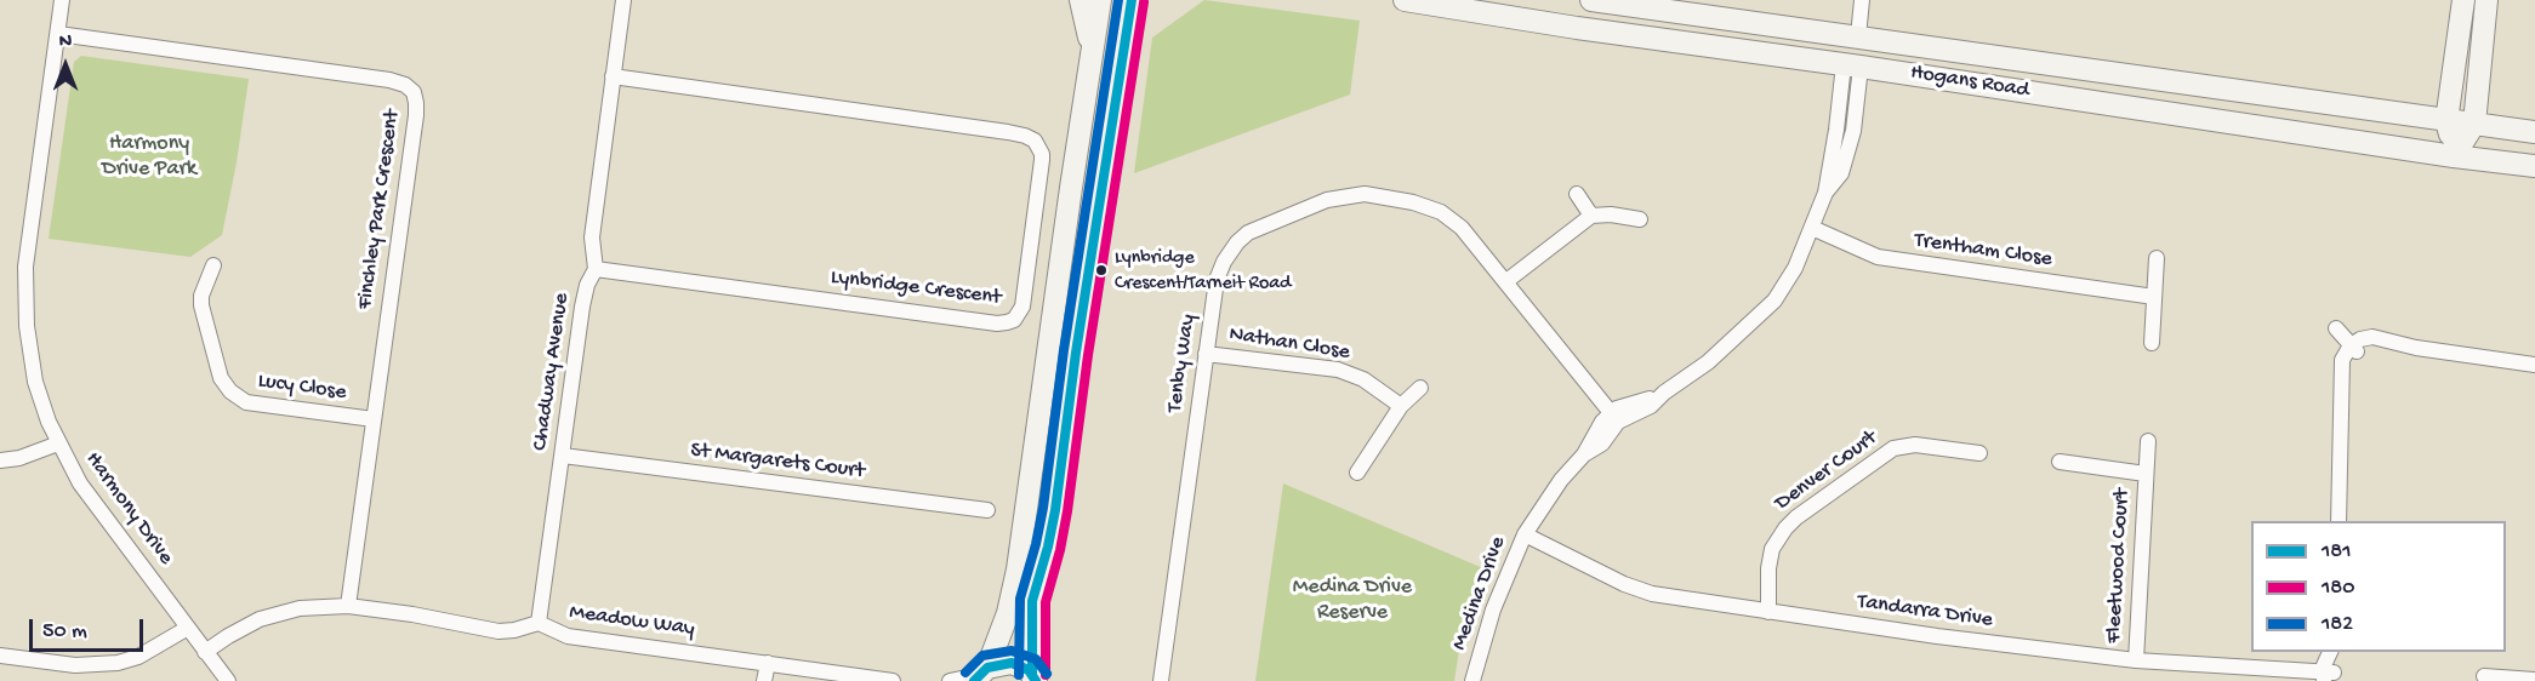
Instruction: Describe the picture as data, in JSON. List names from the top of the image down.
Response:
{
  "streets": {
    "street": [
      "Hogans Road",
      "Finchley Park Crescent",
      "Trentham Close",
      "Lynbridge Crescent",
      "Nathan Close",
      "Tenby Way",
      "Chadway Avenue",
      "Lucy Close",
      "St Margarets Court",
      "Denver Court",
      "Harmony Drive",
      "Fleetwood Court",
      "Medina Drive",
      "Tandarra Drive",
      "Meadow Way"
    ]
  },
  "crossings": [
    ["Hogans Road", "Medina Drive"],
    ["Finchley Park Crescent", "Lucy Close"],
    ["Finchley Park Crescent", "Harmony Drive"],
    ["Finchley Park Crescent", "Meadow Way"],
    ["Trentham Close", "Medina Drive"],
    ["Lynbridge Crescent", "Chadway Avenue"],
    ["Nathan Close", "Tenby Way"],
    ["Tenby Way", "Medina Drive"],
    ["Chadway Avenue", "St Margarets Court"],
    ["Chadway Avenue", "Meadow Way"],
    ["Denver Court", "Tandarra Drive"],
    ["Harmony Drive", "Meadow Way"],
    ["Fleetwood Court", "Tandarra Drive"],
    ["Medina Drive", "Tandarra Drive"]
  ],
  "parks": ["Harmony Drive Park", "Medina Drive Reserve"],
  "places": ["Lynbridge Crescent/Tarneit Road"],
  "lines": ["transit line 181", "transit line 182", "transit line 180"],
  "legend": ["181", "180", "182"],
  "scale_bar": "50 m",
  "north": "top"
}
